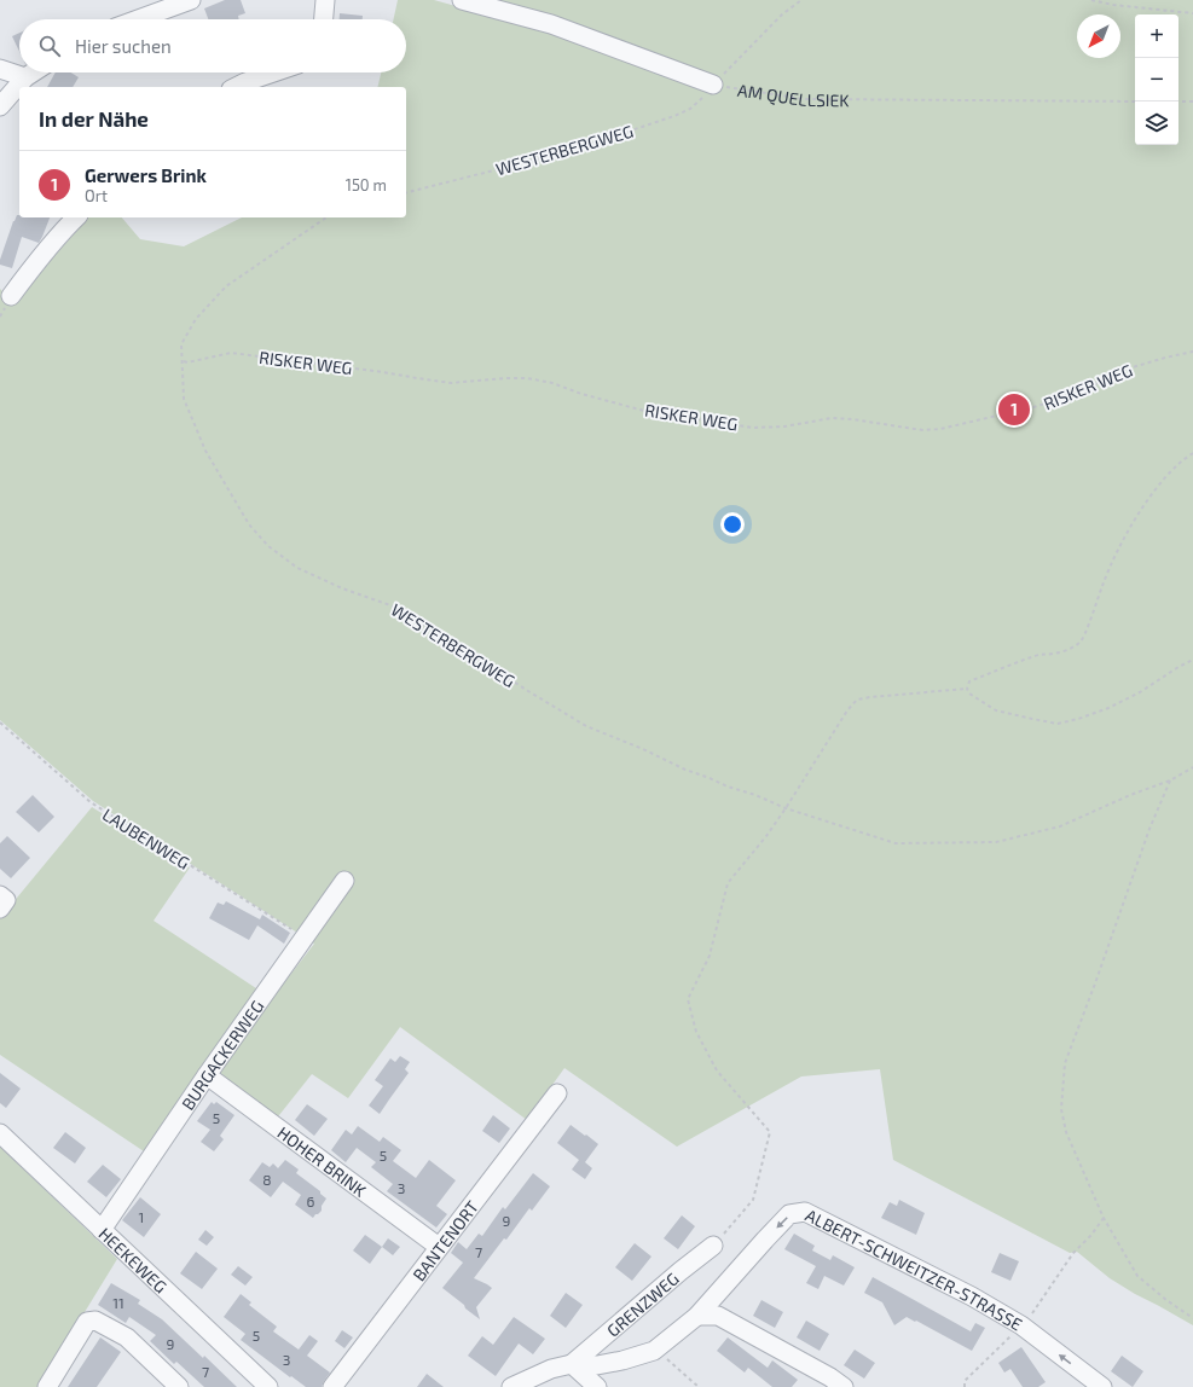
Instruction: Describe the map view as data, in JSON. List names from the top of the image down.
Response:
{
  "streets": {
    "street": [
      "AM QUELLSIEK",
      "BURGACKERWEG",
      "HOHER BRINK",
      "BANTENORT",
      "HEEKEWEG",
      "ALBERT-SCHWEITZER-STRASSE",
      "GRENZWEG"
    ],
    "path": ["WESTERBERGWEG", "RISKER WEG", "LAUBENWEG"]
  },
  "crossings": [
    ["AM QUELLSIEK", "WESTERBERGWEG"],
    ["WESTERBERGWEG", "RISKER WEG"],
    ["LAUBENWEG", "BURGACKERWEG"],
    ["BURGACKERWEG", "HOHER BRINK"],
    ["BURGACKERWEG", "HEEKEWEG"],
    ["HOHER BRINK", "BANTENORT"],
    ["ALBERT-SCHWEITZER-STRASSE", "GRENZWEG"]
  ],
  "one_way": ["ALBERT-SCHWEITZER-STRASSE"],
  "house_numbers": [
    "5",
    "5",
    "8",
    "3",
    "6",
    "1",
    "9",
    "7",
    "11",
    "5",
    "9",
    "3",
    "7"
  ],
  "north": "bottom left",
  "page": {
    "map_buttons": ["+", "−"],
    "search": "Hier suchen",
    "heading": "In der Nähe",
    "list": [
      {
        "mark": "1",
        "name": "Gerwers Brink",
        "note": "Ort",
        "value": "150 m"
      }
    ],
    "pins": "1"
  }
}
